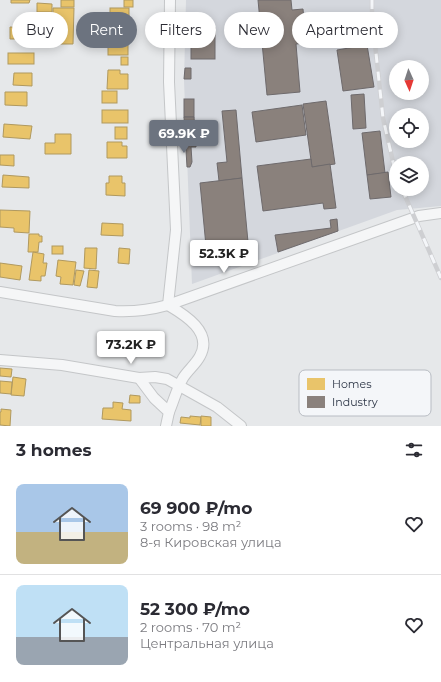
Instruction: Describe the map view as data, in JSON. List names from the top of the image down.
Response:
{
  "legend": ["Homes", "Industry"],
  "north": "bottom",
  "page": {
    "chip": [
      "Buy",
      "Rent",
      "Filters",
      "New",
      "Apartment"
    ],
    "price": ["69.9K ₽", "52.3K ₽", "73.2K ₽"],
    "heading": "3 homes",
    "list": [
      {
        "name": "69 900 ₽/mo",
        "note": "3 rooms · 98 m² · 8-я Кировская улица"
      },
      {
        "name": "52 300 ₽/mo",
        "note": "2 rooms · 70 m² · Центральная улица"
      }
    ]
  }
}
